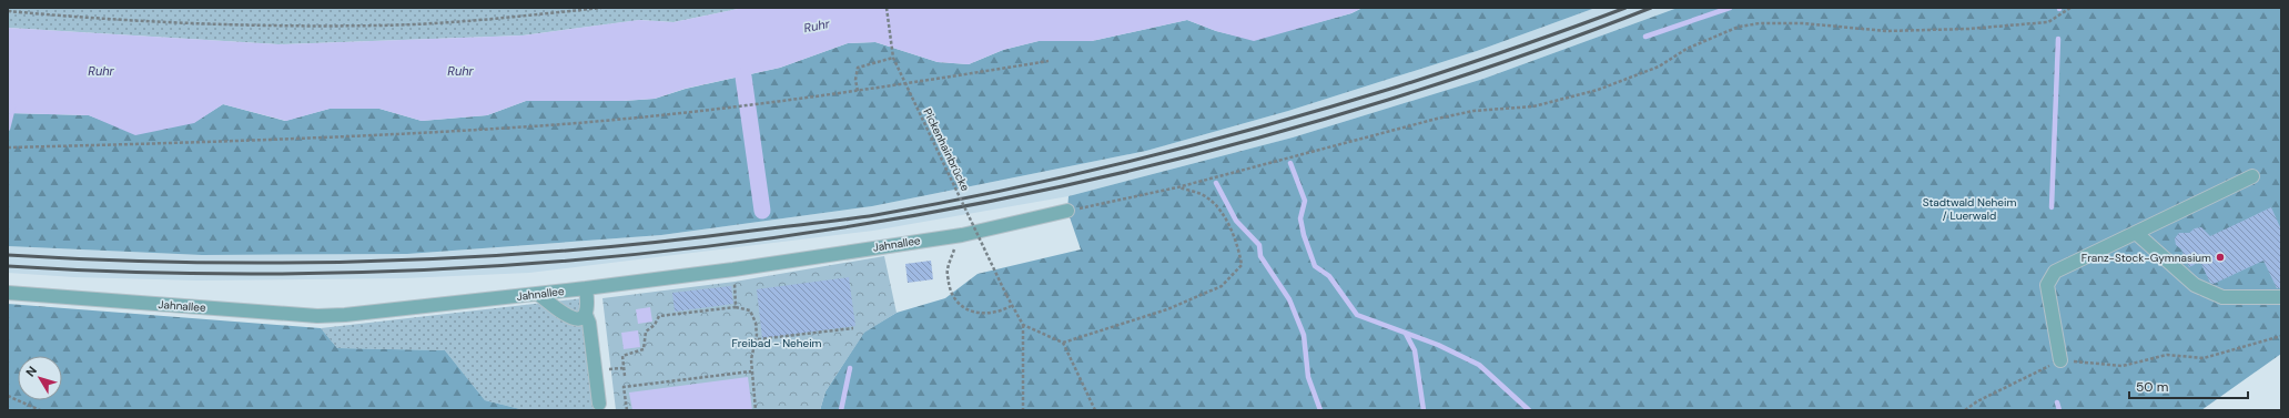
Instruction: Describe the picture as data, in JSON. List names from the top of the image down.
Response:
{
  "streets": {
    "street": ["Jahnallee"],
    "path": ["Pickenhainbrücke"]
  },
  "water": ["Ruhr"],
  "parks": ["Stadtwald Neheim / Luerwald", "Freibad - Neheim"],
  "places": ["Franz-Stock-Gymnasium"],
  "scale_bar": "50 m",
  "north": "top left"
}
